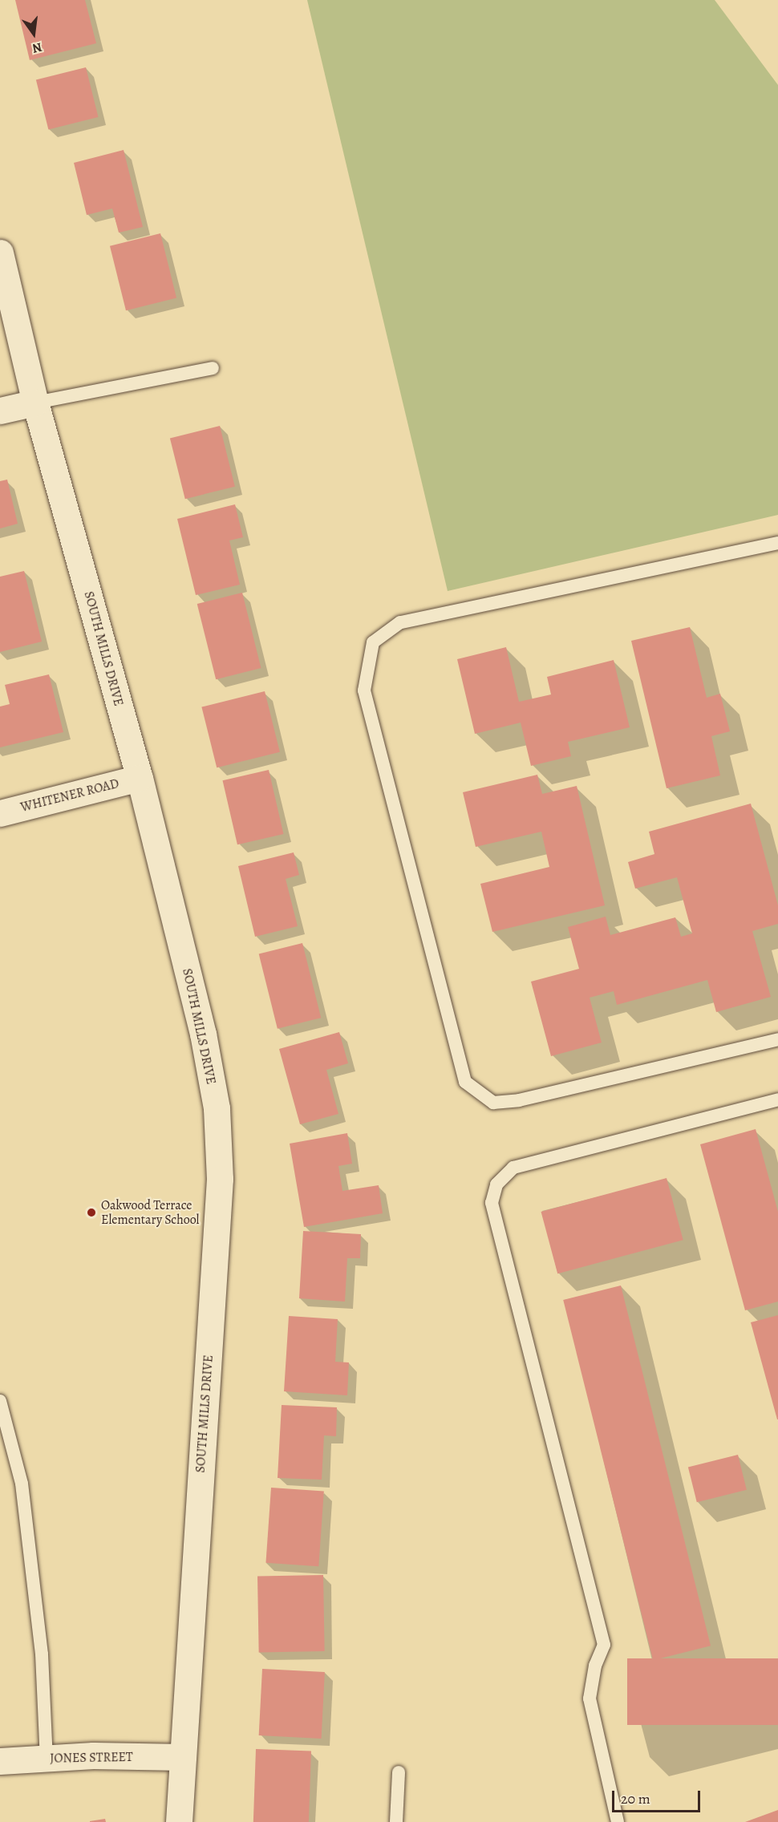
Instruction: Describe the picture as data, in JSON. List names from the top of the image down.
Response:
{
  "streets": {
    "street": ["SOUTH MILLS DRIVE", "WHITENER ROAD", "JONES STREET"]
  },
  "crossings": [
    ["SOUTH MILLS DRIVE", "WHITENER ROAD"],
    ["SOUTH MILLS DRIVE", "JONES STREET"]
  ],
  "places": ["Oakwood Terrace Elementary School"],
  "scale_bar": "20 m",
  "north": "bottom"
}
